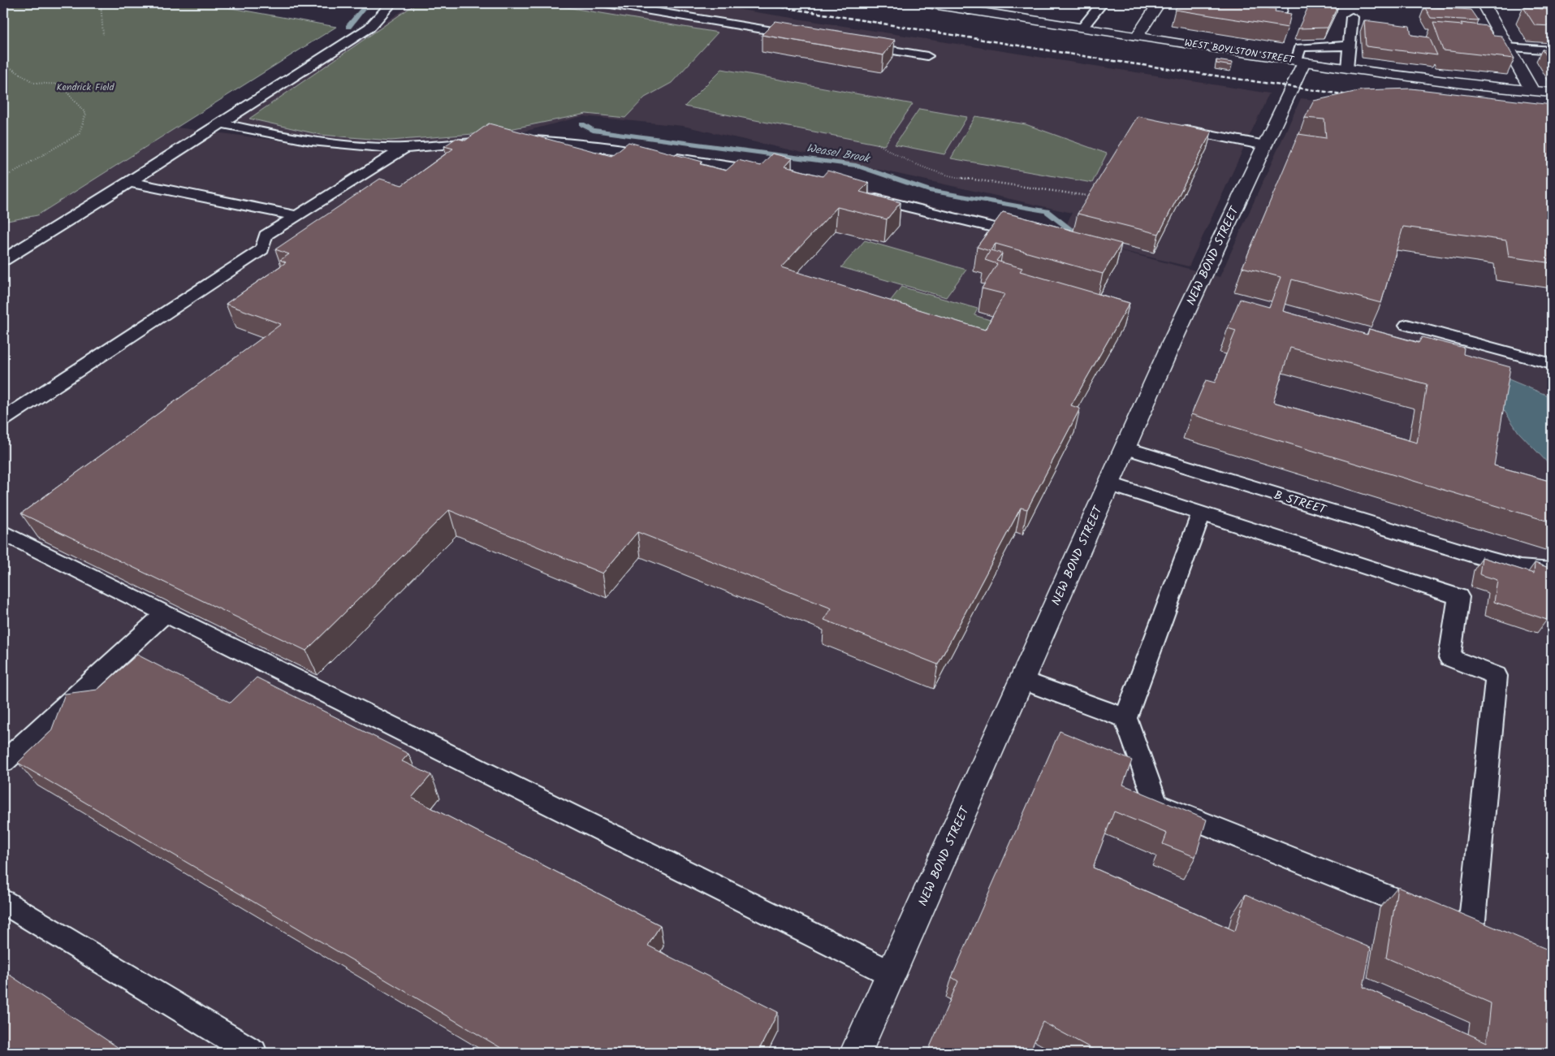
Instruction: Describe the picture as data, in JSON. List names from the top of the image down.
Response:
{
  "streets": {
    "street": ["WEST BOYLSTON STREET", "NEW BOND STREET"],
    "lane": ["B STREET"]
  },
  "crossings": [
    ["WEST BOYLSTON STREET", "NEW BOND STREET"],
    ["NEW BOND STREET", "B STREET"]
  ],
  "water": ["Weasel Brook"],
  "parks": ["Kendrick Field"]
}
